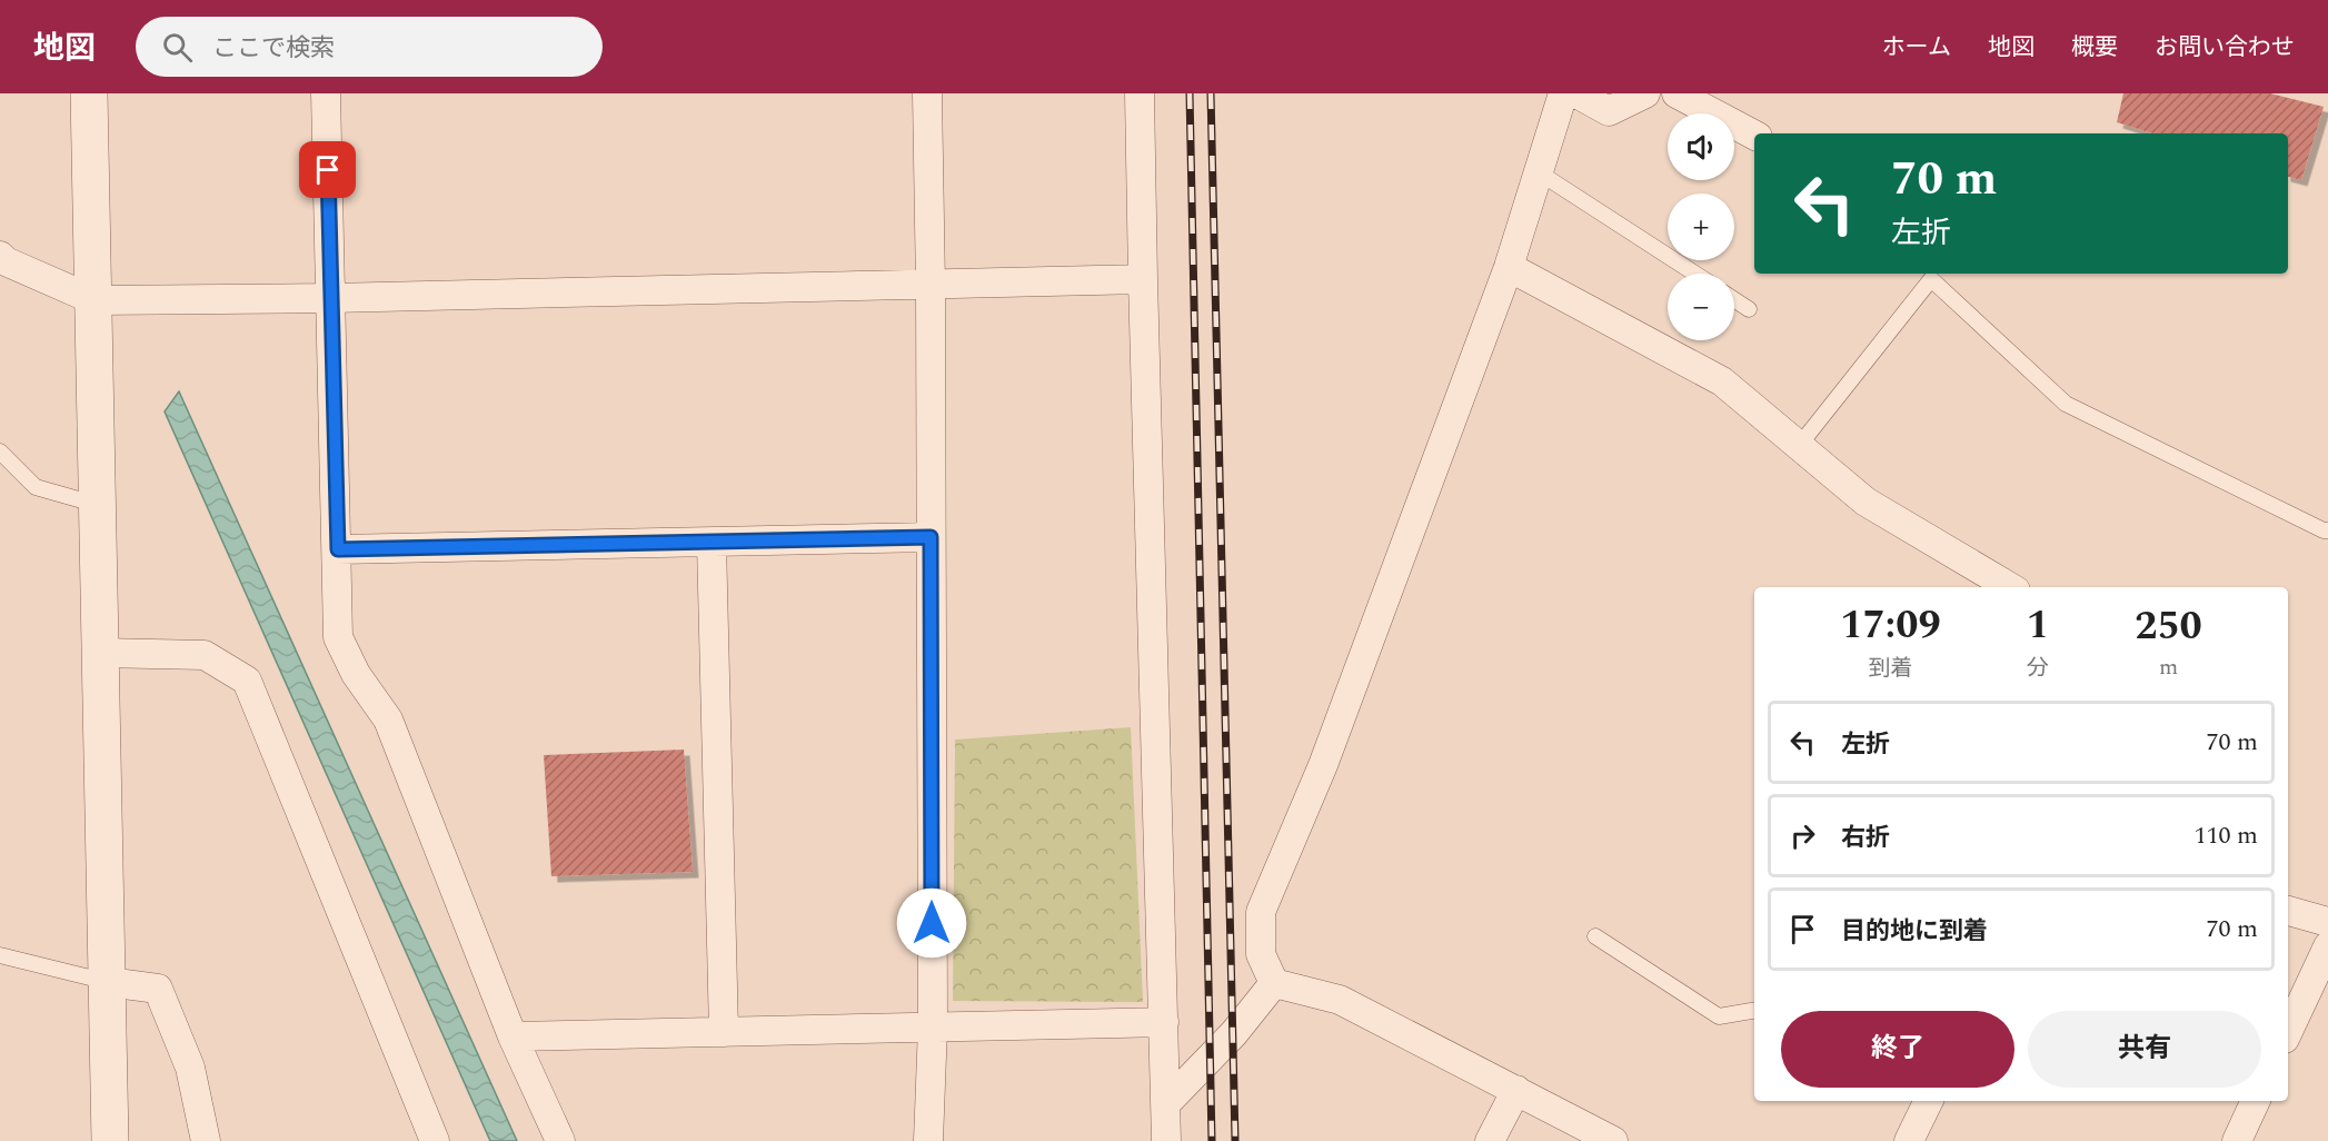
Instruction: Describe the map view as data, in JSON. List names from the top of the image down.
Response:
{
  "page": {
    "header": "地図",
    "search": "ここで検索",
    "nav": [
      "ホーム",
      "地図",
      "概要",
      "お問い合わせ"
    ],
    "map_buttons": ["+", "−"],
    "turn": ["70 m", "左折"],
    "eta": [
      "17:09",
      "到着",
      "1",
      "分",
      "250",
      "m"
    ],
    "list": [
      {
        "name": "左折",
        "value": "70 m"
      },
      {
        "name": "右折",
        "value": "110 m"
      },
      {
        "name": "目的地に到着",
        "value": "70 m"
      }
    ],
    "buttons": ["終了", "共有"]
  }
}
